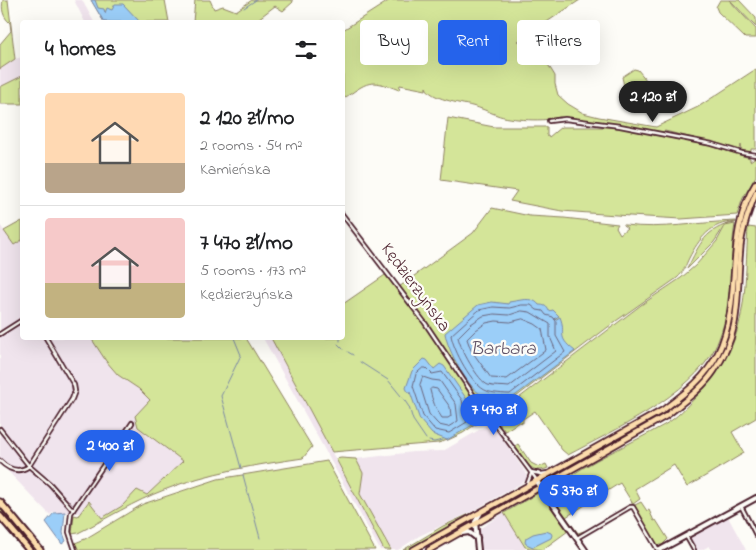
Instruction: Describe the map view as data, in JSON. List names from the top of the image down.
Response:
{
  "streets": {
    "street": ["Kędzierzyńska"]
  },
  "water": ["Barbara"],
  "page": {
    "chip": ["Buy", "Rent", "Filters"],
    "heading": "4 homes",
    "list": [
      {
        "name": "2 120 zł/mo",
        "note": "2 rooms · 54 m² · Kamieńska"
      },
      {
        "name": "7 470 zł/mo",
        "note": "5 rooms · 173 m² · Kędzierzyńska"
      }
    ],
    "price": [
      "2 120 zł",
      "7 470 zł",
      "2 400 zł",
      "5 370 zł"
    ]
  }
}
